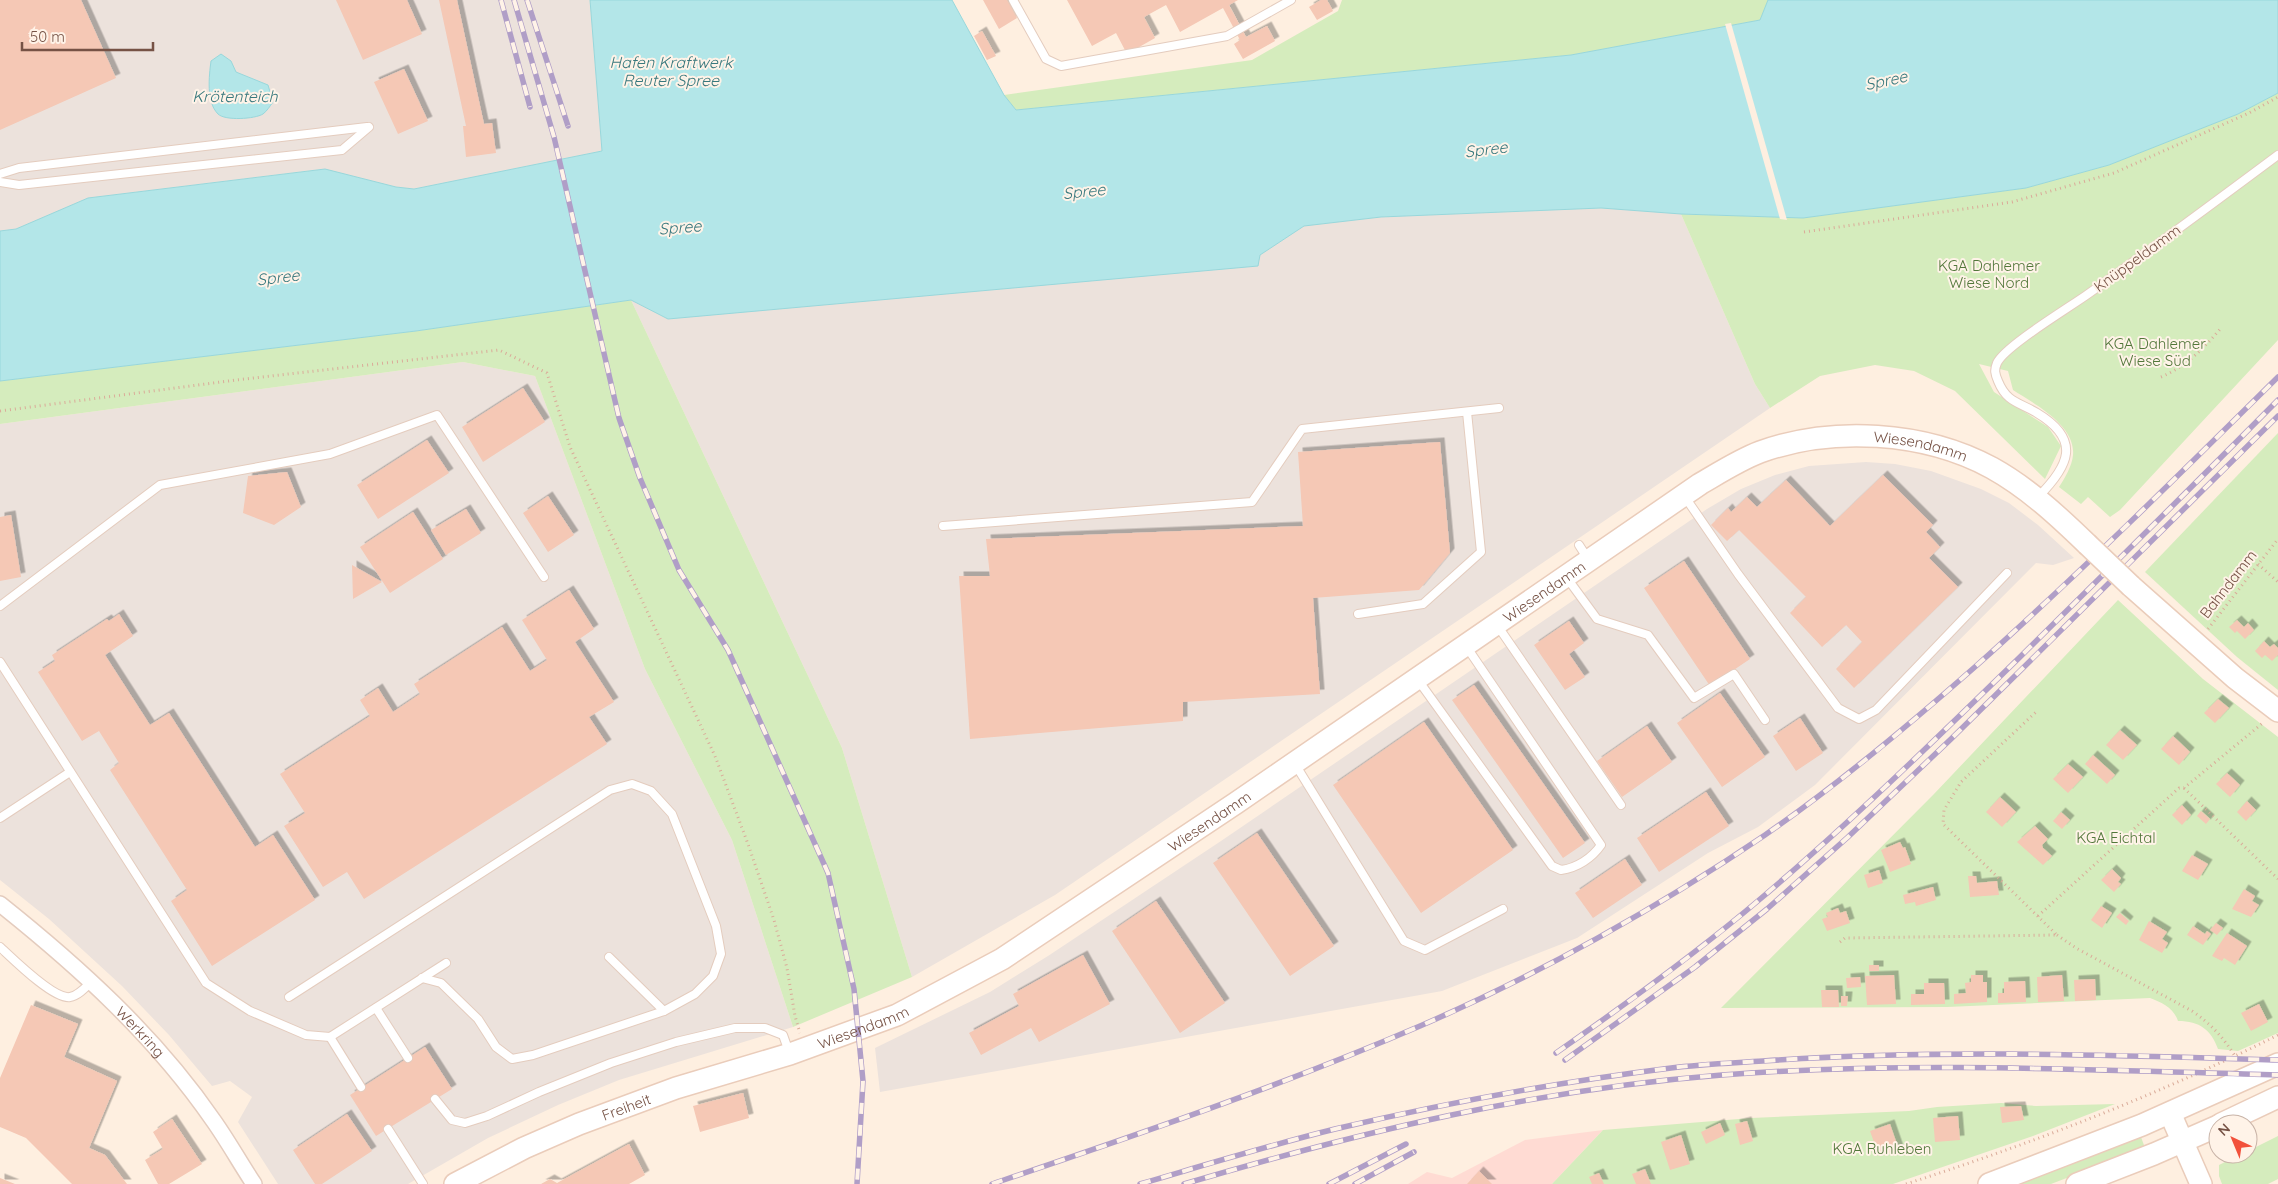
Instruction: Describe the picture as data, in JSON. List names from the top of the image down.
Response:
{
  "streets": {
    "street": ["Wiesendamm", "Werkring", "Freiheit"],
    "lane": ["Knüppeldamm"],
    "path": ["Bahndamm"]
  },
  "crossings": [
    ["Knüppeldamm", "Wiesendamm"],
    ["Wiesendamm", "Bahndamm"],
    ["Wiesendamm", "Freiheit"]
  ],
  "water": ["Hafen Kraftwerk Reuter Spree", "Spree", "Krötenteich"],
  "parks": [
    "KGA Dahlemer Wiese Nord",
    "KGA Dahlemer Wiese Süd",
    "KGA Eichtal",
    "KGA Ruhleben"
  ],
  "scale_bar": "50 m",
  "north": "top left"
}
